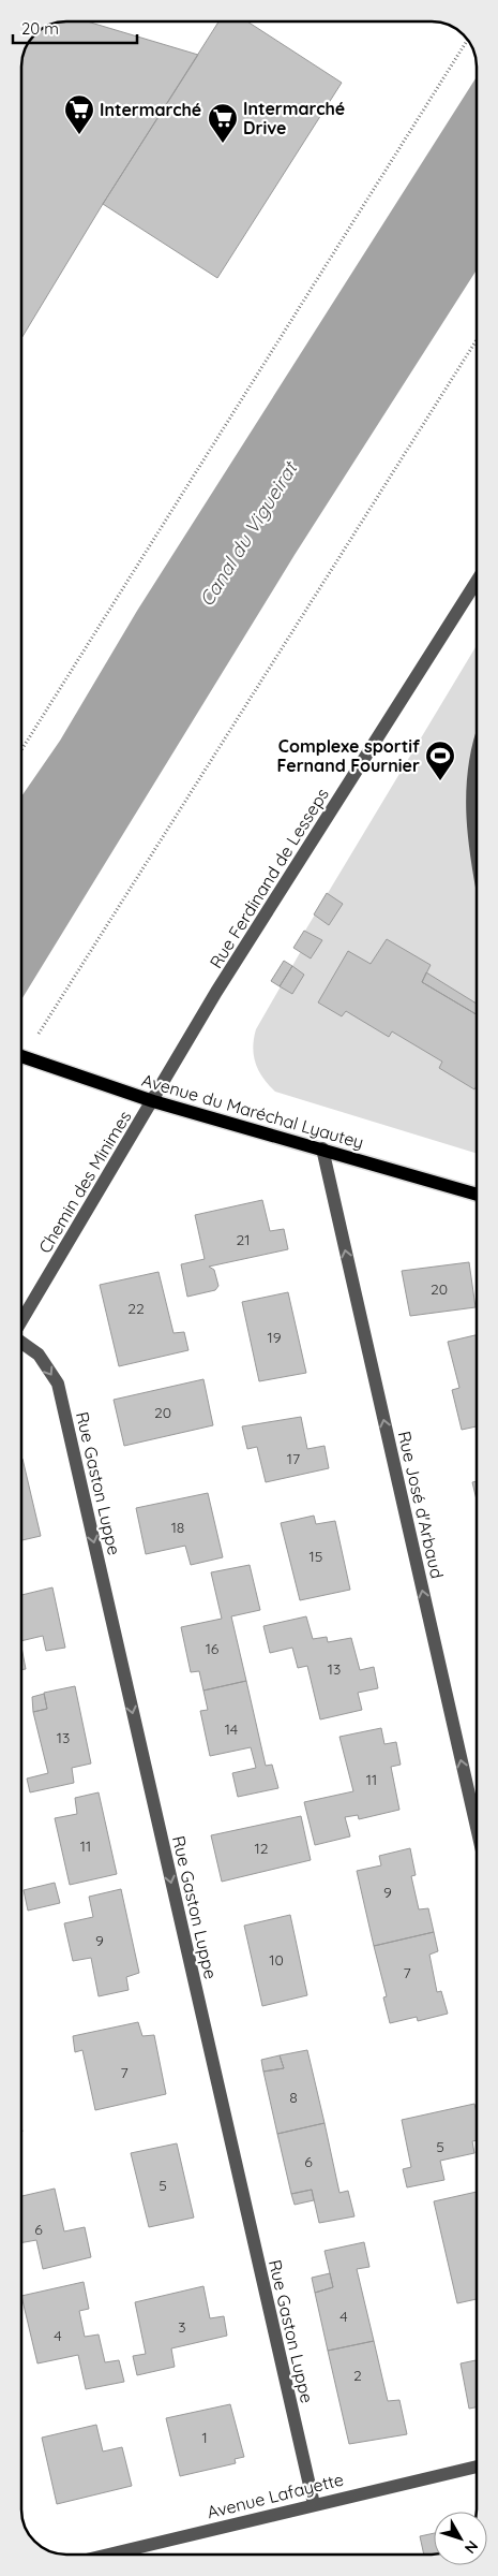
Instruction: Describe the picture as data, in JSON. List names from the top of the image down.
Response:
{
  "streets": {
    "main road": ["Avenue du Maréchal Lyautey"],
    "street": [
      "Rue Ferdinand de Lesseps",
      "Chemin des Minimes",
      "Rue Gaston Luppe",
      "Rue José d'Arbaud",
      "Avenue Lafayette"
    ]
  },
  "crossings": [
    ["Rue Ferdinand de Lesseps", "Avenue du Maréchal Lyautey"],
    ["Rue Ferdinand de Lesseps", "Chemin des Minimes"],
    ["Avenue du Maréchal Lyautey", "Chemin des Minimes"],
    ["Avenue du Maréchal Lyautey", "Rue José d'Arbaud"],
    ["Rue Gaston Luppe", "Avenue Lafayette"]
  ],
  "one_way": ["Rue Gaston Luppe", "Rue José d'Arbaud"],
  "water": ["Canal du Vigueirat"],
  "places": {
    "supermarket": ["Intermarché", "Intermarché Drive"],
    "sports": ["Complexe sportif Fernand Fournier"]
  },
  "house_numbers": [
    "21",
    "20",
    "22",
    "19",
    "20",
    "17",
    "18",
    "15",
    "16",
    "13",
    "14",
    "13",
    "11",
    "11",
    "12",
    "9",
    "9",
    "10",
    "7",
    "7",
    "8",
    "5",
    "6",
    "5",
    "6",
    "4",
    "3",
    "4",
    "2",
    "1"
  ],
  "scale_bar": "20 m",
  "north": "bottom right"
}
